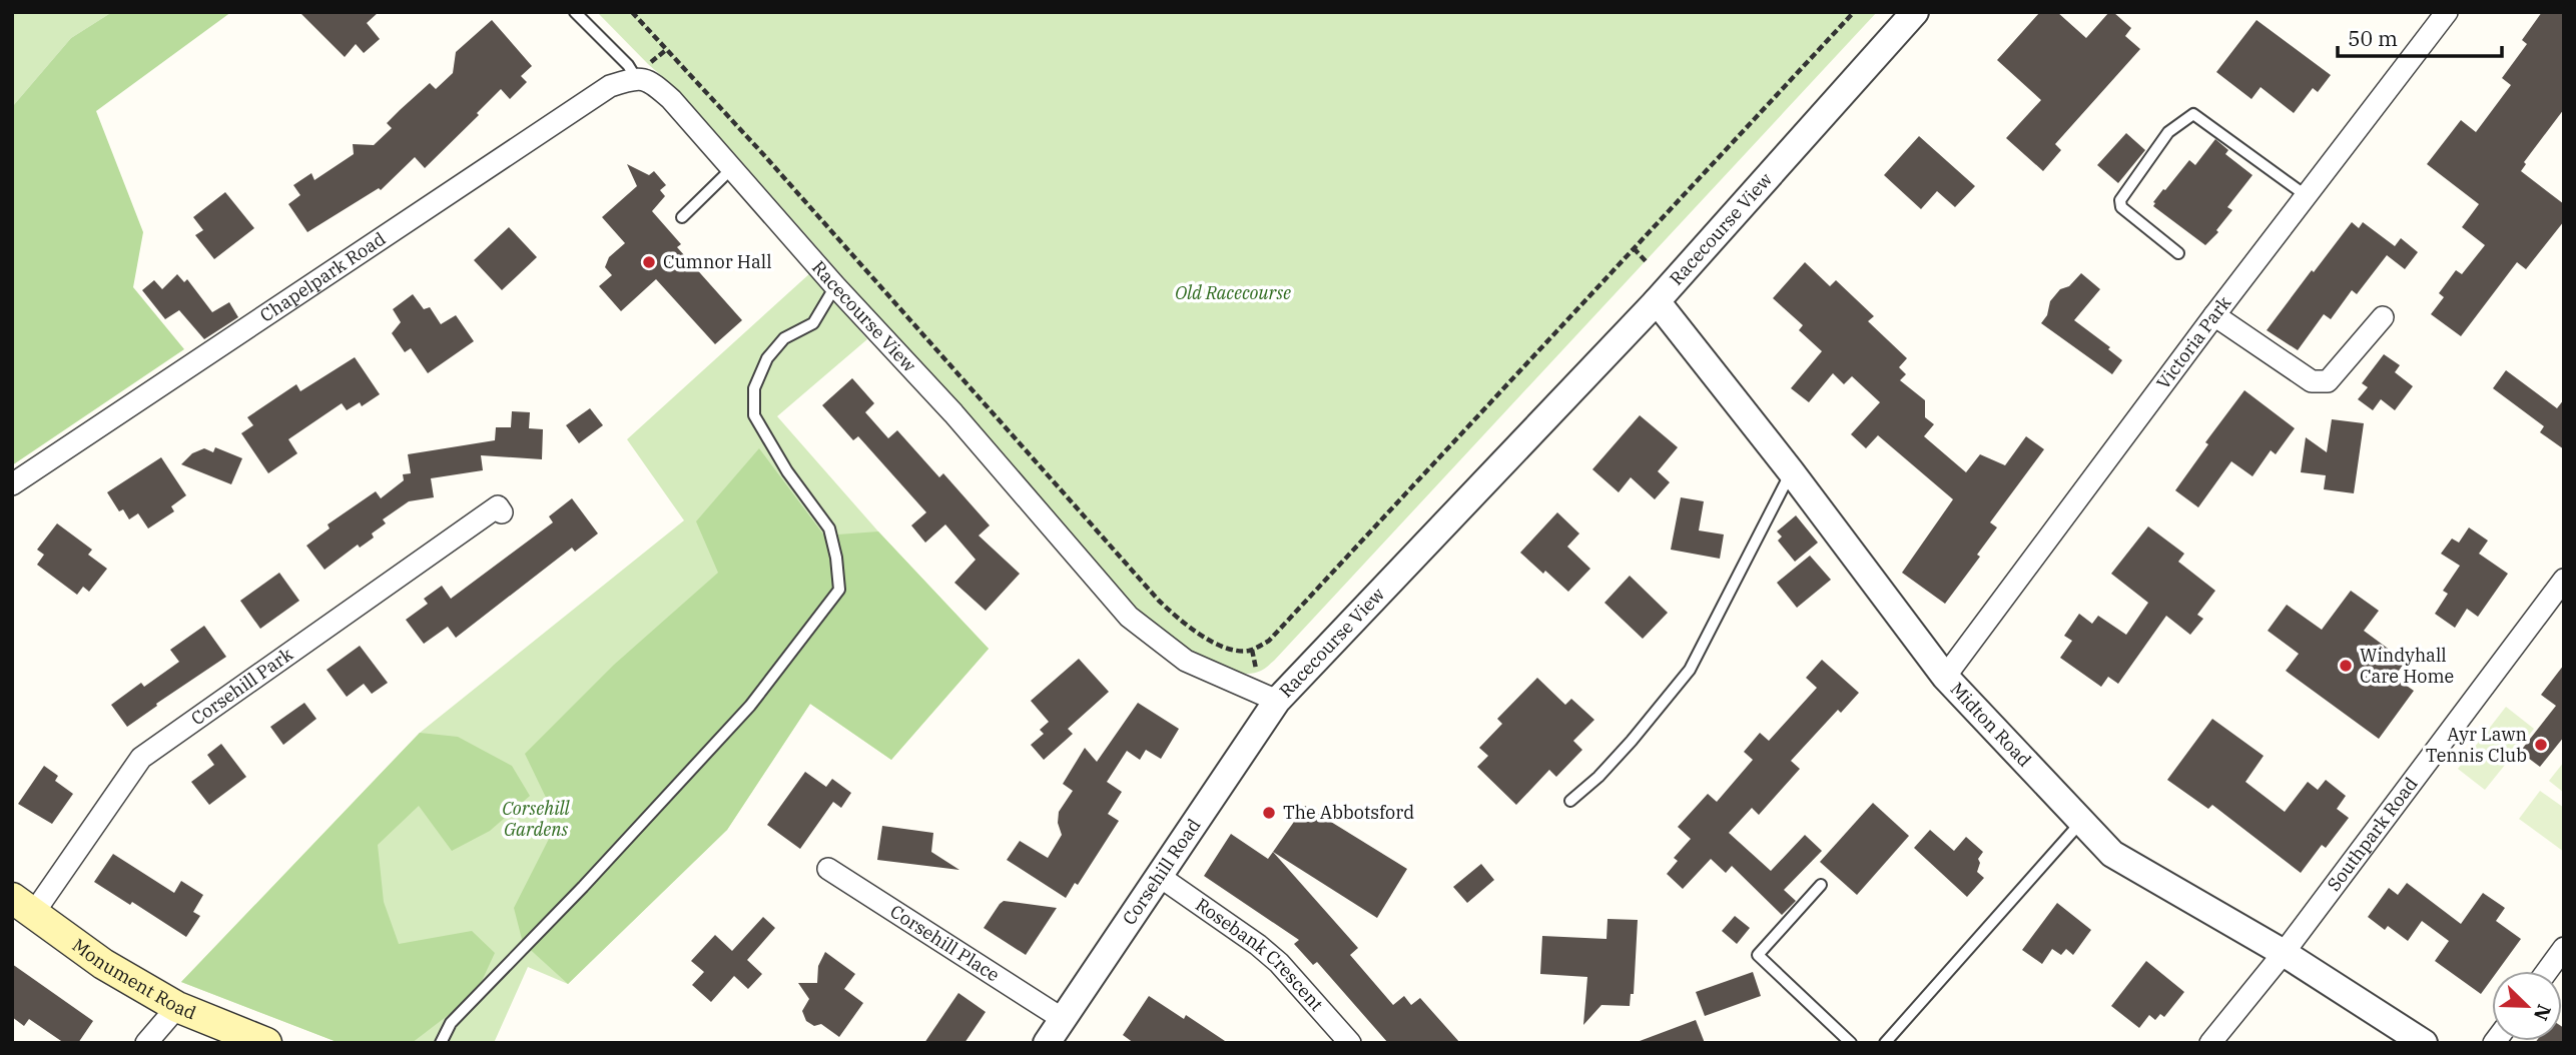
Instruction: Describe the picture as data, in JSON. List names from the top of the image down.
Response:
{
  "streets": {
    "main road": ["Monument Road"],
    "street": [
      "Racecourse View",
      "Chapelpark Road",
      "Victoria Park",
      "Corsehill Park",
      "Midton Road",
      "Southpark Road",
      "Corsehill Road",
      "Corsehill Place",
      "Rosebank Crescent"
    ]
  },
  "crossings": [
    ["Racecourse View", "Chapelpark Road"],
    ["Racecourse View", "Midton Road"],
    ["Racecourse View", "Corsehill Road"],
    ["Victoria Park", "Midton Road"],
    ["Corsehill Park", "Monument Road"],
    ["Midton Road", "Southpark Road"],
    ["Corsehill Road", "Corsehill Place"],
    ["Corsehill Road", "Rosebank Crescent"]
  ],
  "parks": ["Old Racecourse", "Corsehill Gardens"],
  "places": [
    "Cumnor Hall",
    "Windyhall Care Home",
    "Ayr Lawn Tennis Club",
    "The Abbotsford"
  ],
  "scale_bar": "50 m",
  "north": "bottom right"
}
